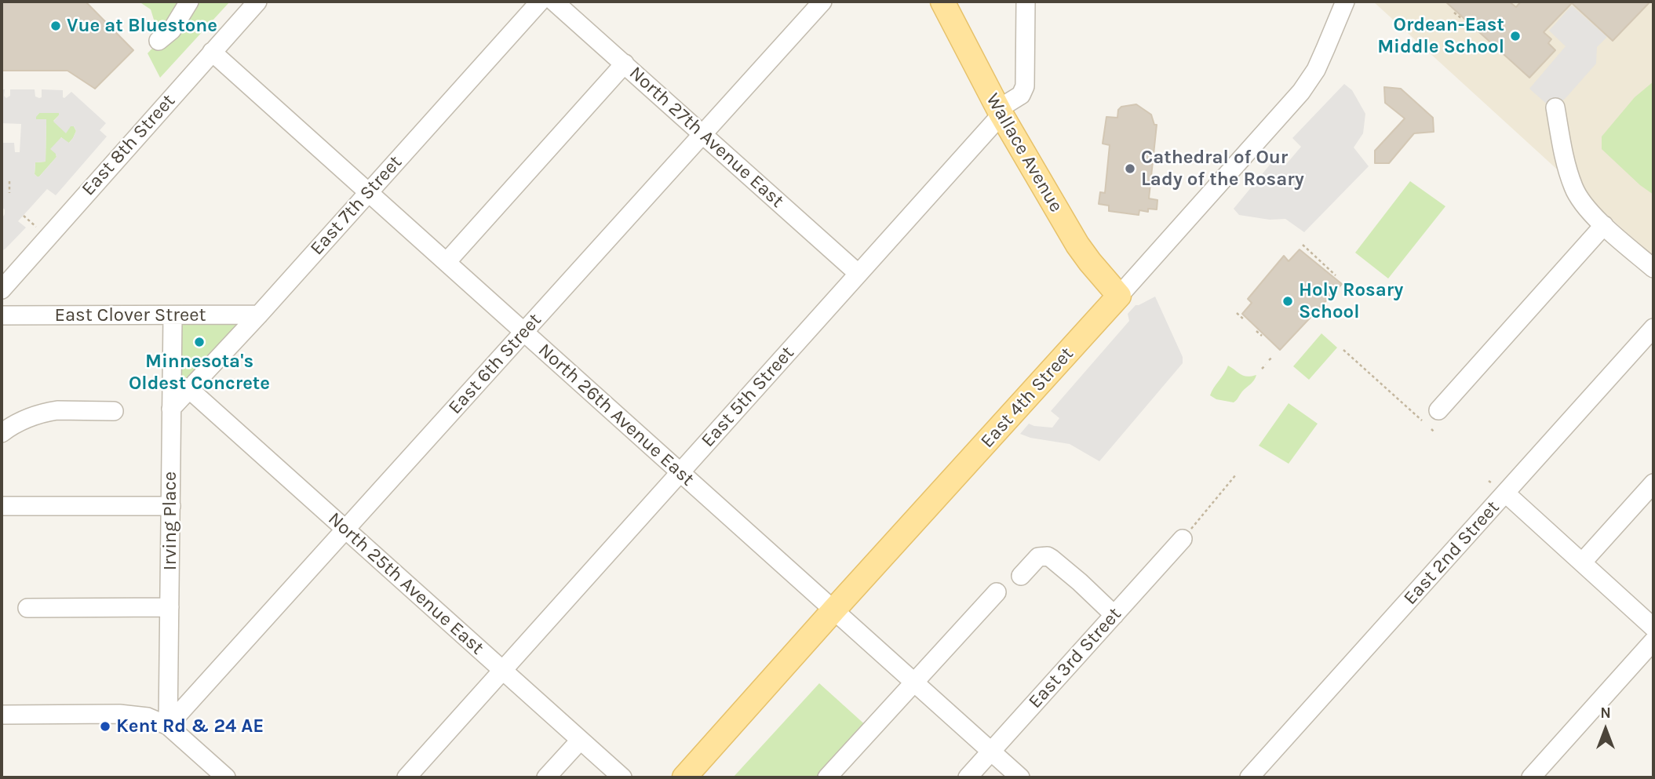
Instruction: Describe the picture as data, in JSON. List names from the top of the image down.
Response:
{
  "streets": {
    "main road": ["Wallace Avenue", "East 4th Street"],
    "street": [
      "North 27th Avenue East",
      "East 8th Street",
      "East 7th Street",
      "East Clover Street",
      "East 6th Street",
      "East 5th Street",
      "North 26th Avenue East",
      "Irving Place",
      "East 2nd Street",
      "North 25th Avenue East",
      "East 3rd Street"
    ]
  },
  "crossings": [
    ["North 27th Avenue East", "East 6th Street"],
    ["North 27th Avenue East", "East 5th Street"],
    ["East 8th Street", "North 26th Avenue East"],
    ["Wallace Avenue", "East 5th Street"],
    ["Wallace Avenue", "East 4th Street"],
    ["East 7th Street", "East Clover Street"],
    ["East 7th Street", "North 26th Avenue East"],
    ["East 7th Street", "Irving Place"],
    ["East 7th Street", "North 25th Avenue East"],
    ["East Clover Street", "Irving Place"],
    ["East 6th Street", "North 26th Avenue East"],
    ["East 6th Street", "Irving Place"],
    ["East 6th Street", "North 25th Avenue East"],
    ["East 5th Street", "North 26th Avenue East"],
    ["East 5th Street", "North 25th Avenue East"],
    ["East 4th Street", "North 26th Avenue East"],
    ["North 26th Avenue East", "East 3rd Street"]
  ],
  "places": [
    "Vue at Bluestone",
    "Ordean-East Middle School",
    "Cathedral of Our Lady of the Rosary",
    "Holy Rosary School",
    "Minnesota's Oldest Concrete",
    "Kent Rd & 24 AE"
  ],
  "north": "top"
}
